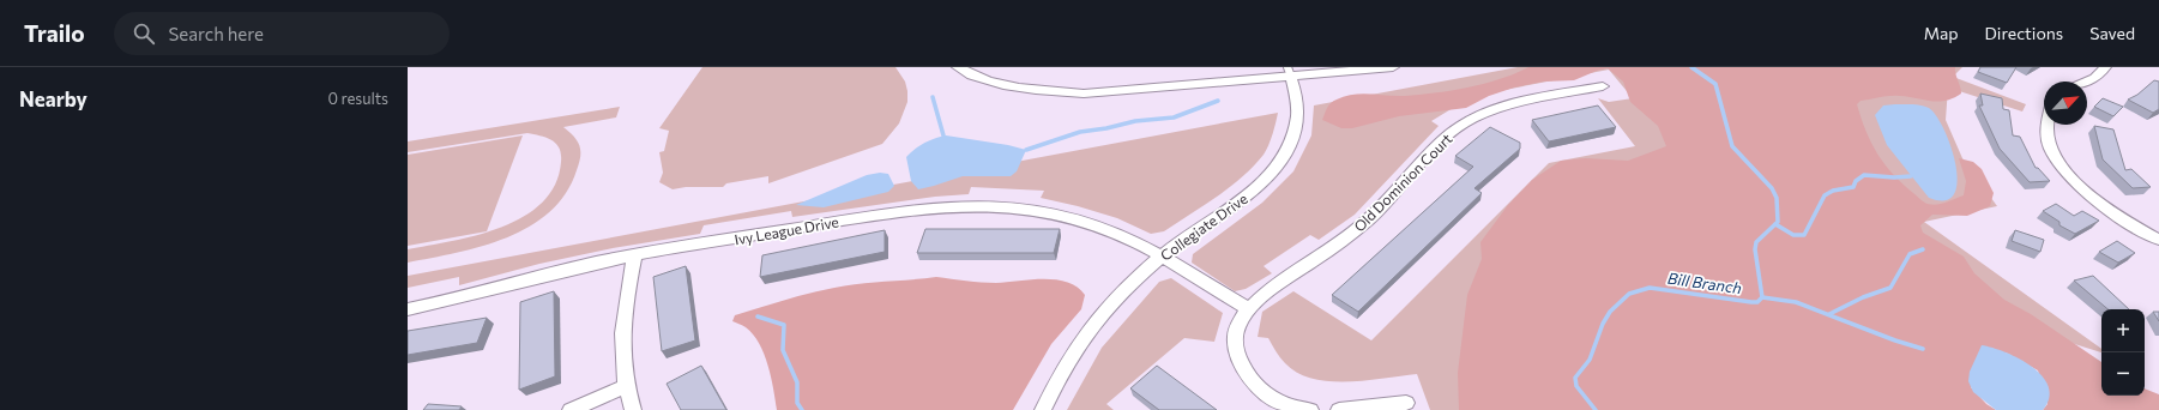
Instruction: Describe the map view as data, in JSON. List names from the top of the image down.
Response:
{
  "streets": {
    "street": ["Old Dominion Court", "Collegiate Drive", "Ivy League Drive"]
  },
  "crossings": [
    ["Collegiate Drive", "Ivy League Drive"]
  ],
  "water": ["Bill Branch"],
  "north": "top right",
  "page": {
    "header": "Trailo",
    "search": "Search here",
    "nav": ["Map", "Directions", "Saved"],
    "heading": ["Nearby", "0 results"],
    "map_buttons": ["+", "−"]
  }
}
